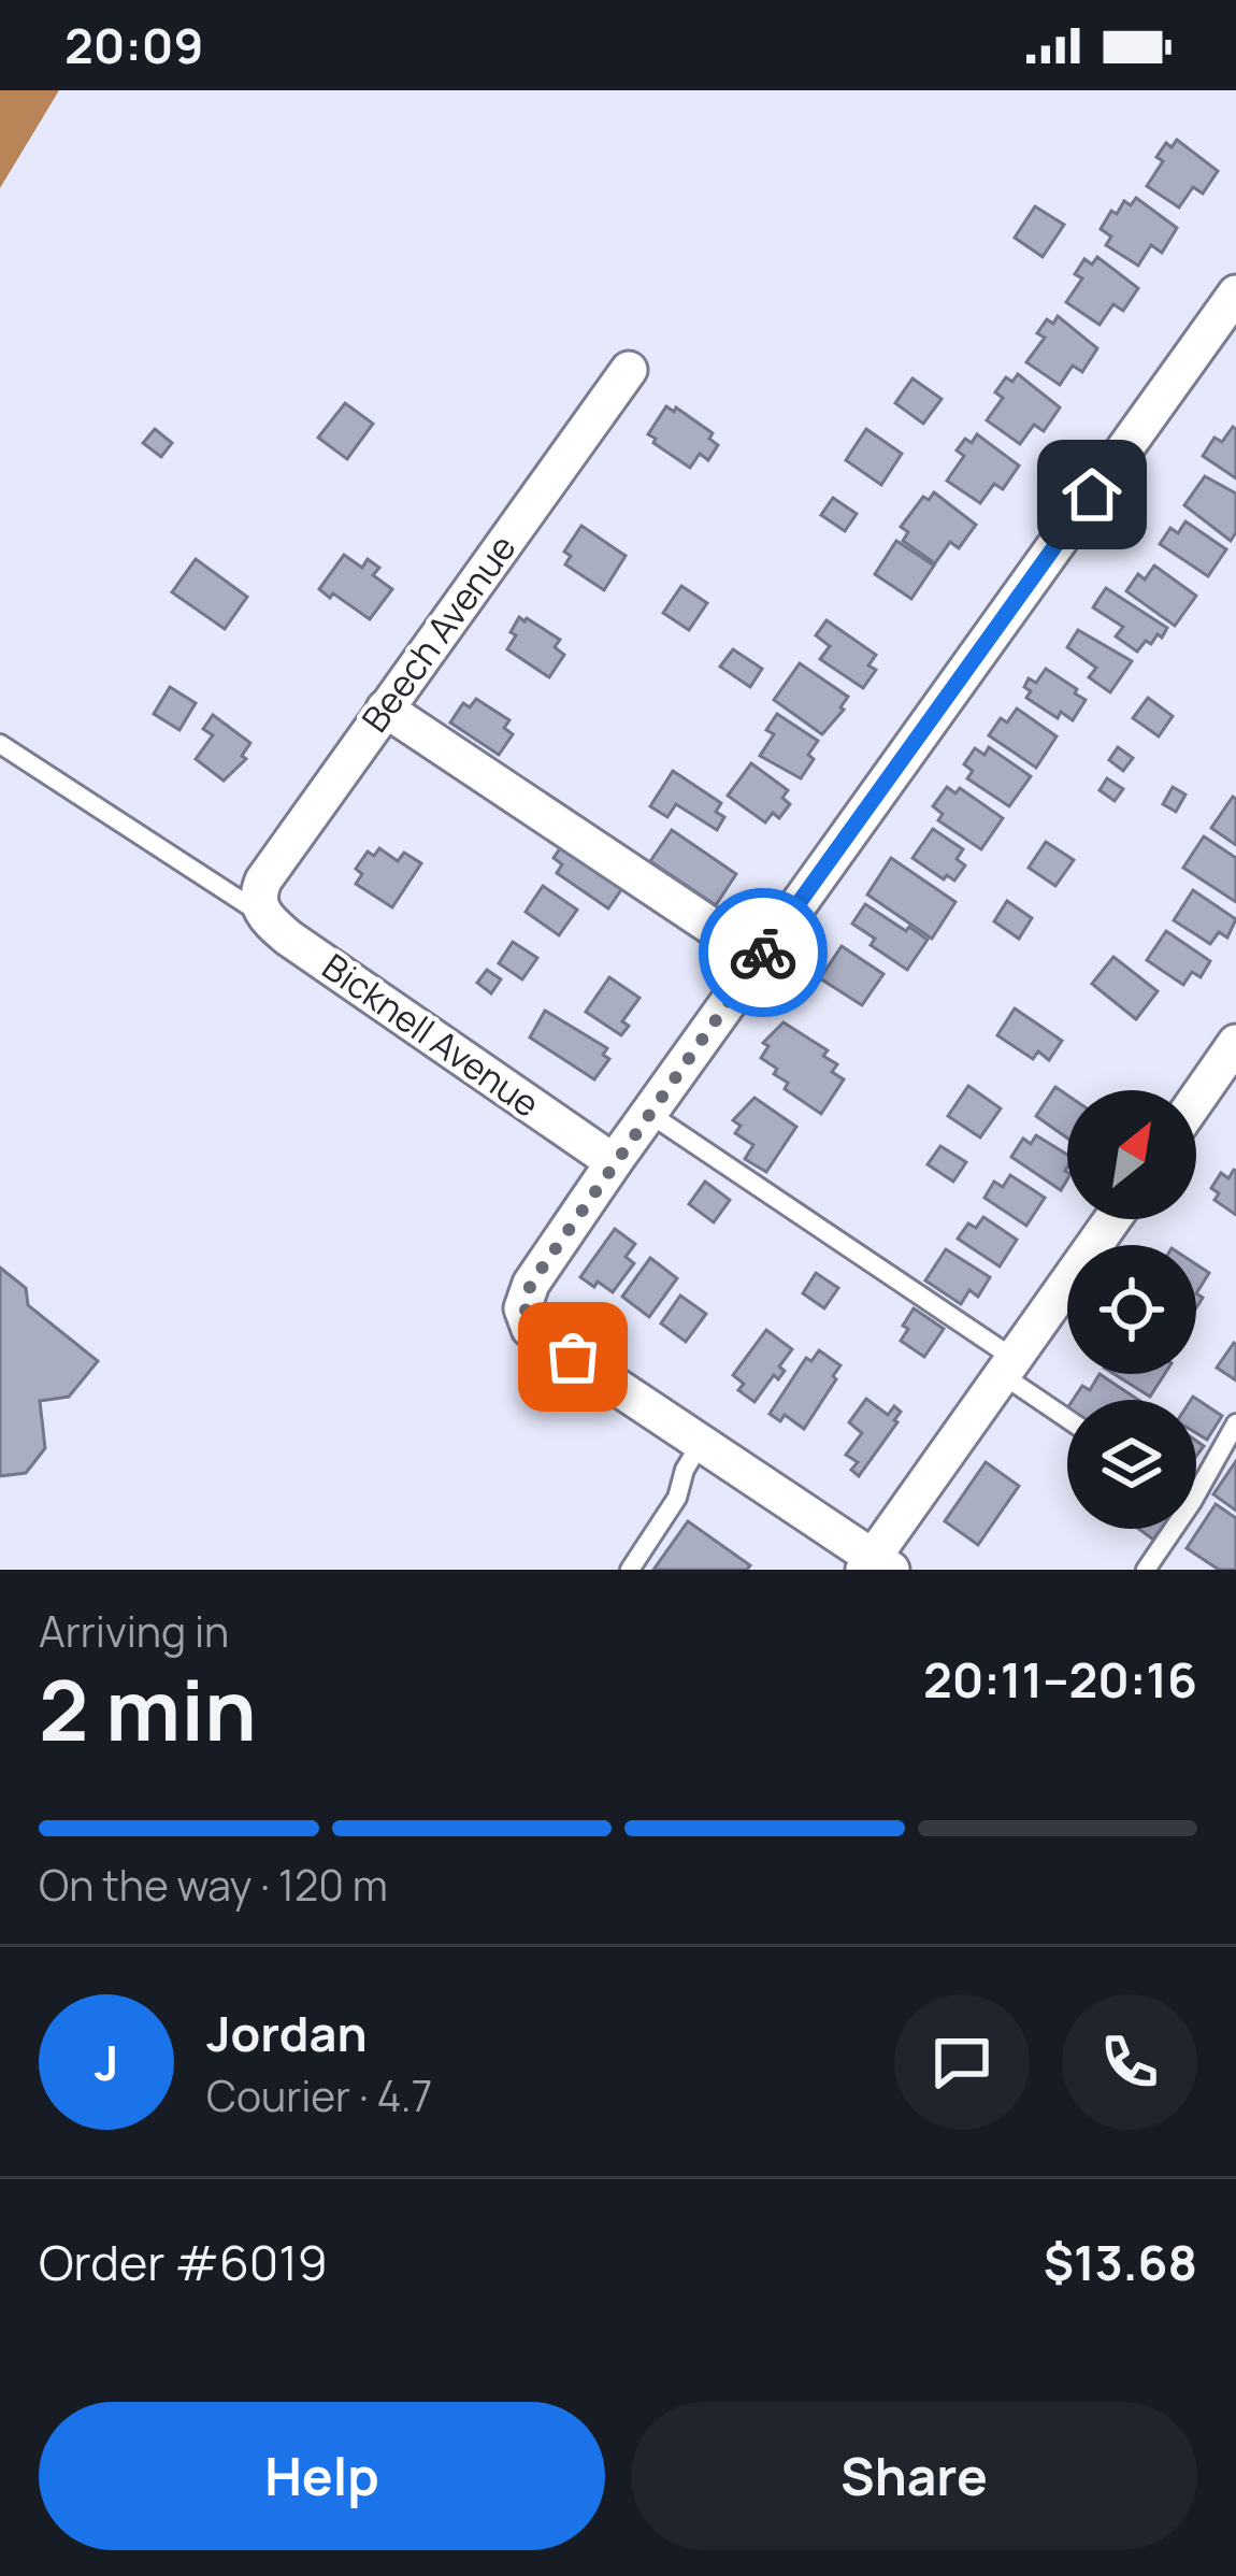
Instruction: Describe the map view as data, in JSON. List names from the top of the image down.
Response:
{
  "streets": {
    "street": ["Beech Avenue", "Bicknell Avenue"]
  },
  "crossings": [
    ["Beech Avenue", "Bicknell Avenue"]
  ],
  "north": "top right",
  "page": {
    "status": "20:09",
    "heading": ["2 min", "Arriving in", "20:11–20:16"],
    "panel": [
      "Jordan",
      "Courier · 4.7",
      "Order #6019",
      "$13.68"
    ],
    "bar": "On the way · 120 m",
    "round": "J",
    "buttons": ["Help", "Share"]
  }
}
